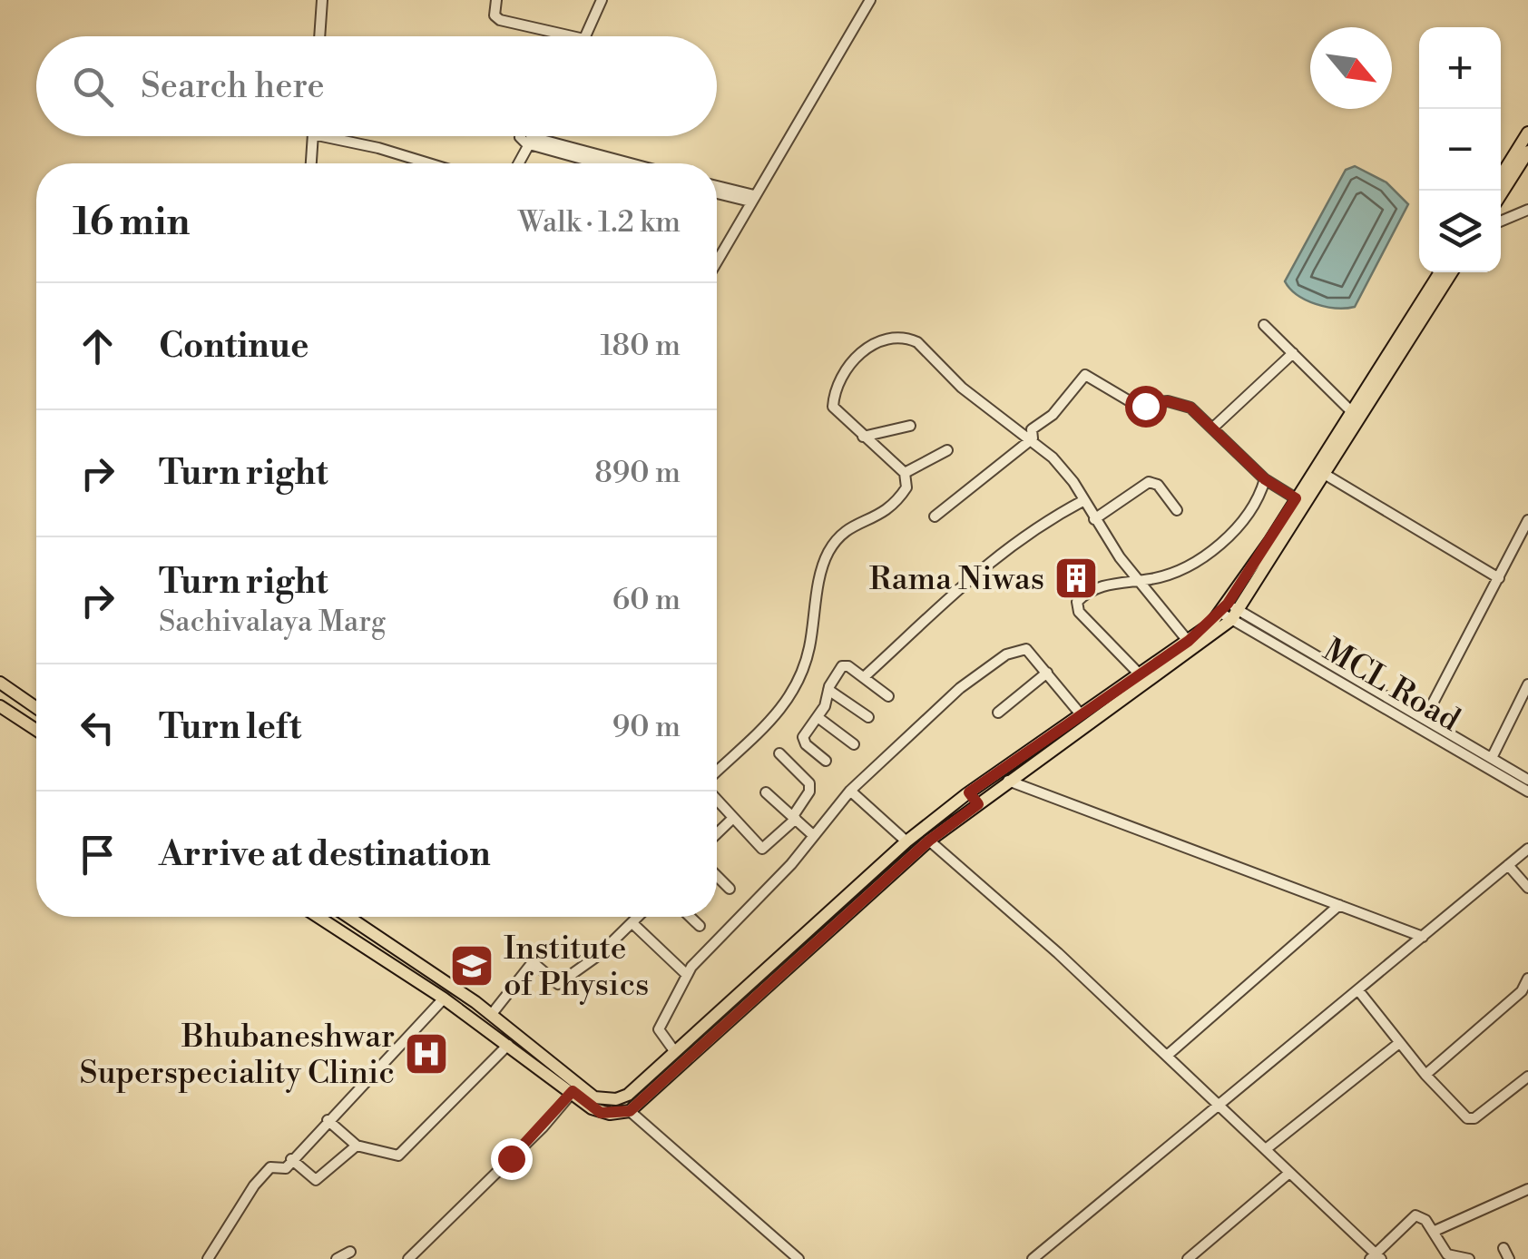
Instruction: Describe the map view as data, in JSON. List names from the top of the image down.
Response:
{
  "streets": {
    "street": ["MCL Road"]
  },
  "places": {
    "building": ["Rama Niwas"],
    "school or university": ["Institute of Physics"],
    "hospital": ["Bhubaneshwar Superspeciality Clinic"]
  },
  "north": "bottom right",
  "page": {
    "map_buttons": ["+", "−"],
    "search": "Search here",
    "heading": ["16 min", "Walk · 1.2 km"],
    "list": [
      ["Continue", "180 m"],
      ["Turn right", "890 m"],
      ["Turn right", "Sachivalaya Marg", "60 m"],
      ["Turn left", "90 m"],
      "Arrive at destination"
    ]
  }
}
